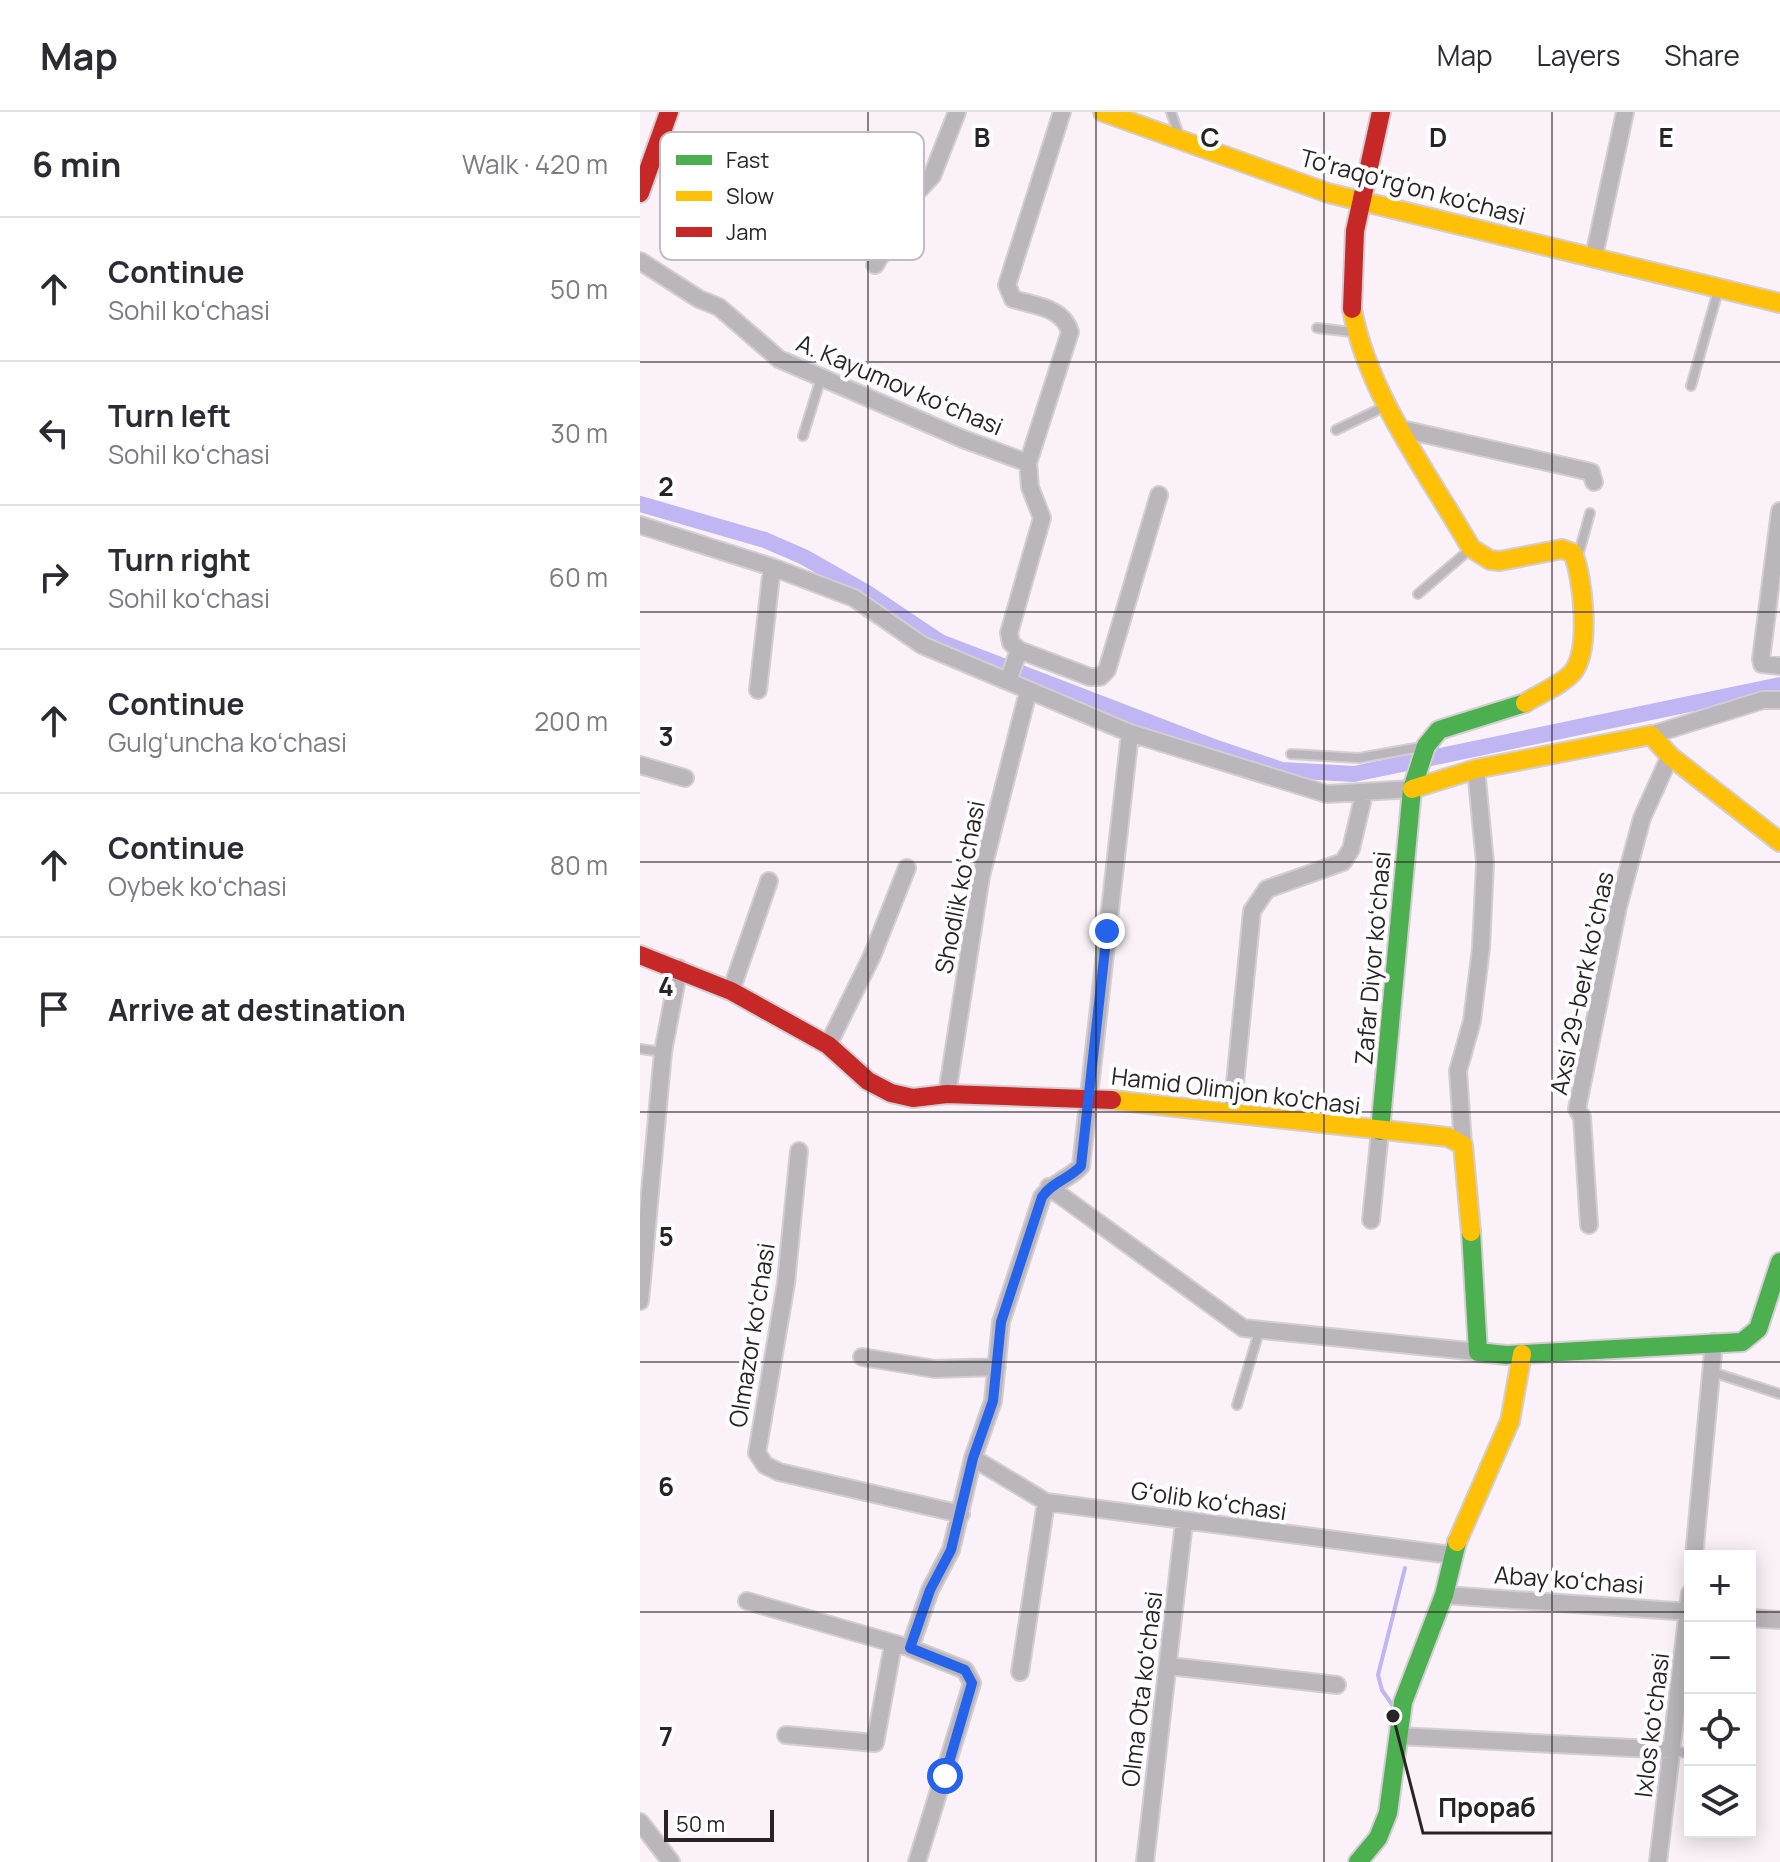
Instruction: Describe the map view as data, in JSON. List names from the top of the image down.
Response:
{
  "streets": {
    "street": [
      "To'raqo'rg'on ko'chasi",
      "A. Kayumov koʻchasi",
      "Shodlik ko‘chasi",
      "Zafar Diyor koʻchasi",
      "Аxsi 29-berk koʼchas",
      "Hamid Olimjon ko'chasi",
      "Olmazor koʻchasi",
      "Gʻolib koʻchasi",
      "Abay koʻchasi",
      "Olma Ota koʻchasi",
      "Ixlos koʻchasi"
    ]
  },
  "crossings": [
    ["Shodlik ko‘chasi", "Hamid Olimjon ko'chasi"],
    ["Zafar Diyor koʻchasi", "Hamid Olimjon ko'chasi"],
    ["Gʻolib koʻchasi", "Olma Ota koʻchasi"]
  ],
  "places": ["Прораб"],
  "legend": ["Fast", "Slow", "Jam"],
  "scale_bar": "50 m",
  "page": {
    "header": "Map",
    "nav": ["Map", "Layers", "Share"],
    "heading": ["6 min", "Walk · 420 m"],
    "list": [
      ["Continue", "Sohil koʻchasi", "50 m"],
      ["Turn left", "Sohil koʻchasi", "30 m"],
      ["Turn right", "Sohil koʻchasi", "60 m"],
      ["Continue", "Gulgʻuncha koʻchasi", "200 m"],
      ["Continue", "Oybek koʻchasi", "80 m"],
      "Arrive at destination"
    ],
    "map_buttons": ["+", "−"],
    "scale": "50 m"
  },
  "grid": {
    "columns": [
      "B",
      "C",
      "D",
      "E"
    ],
    "rows": [
      "2",
      "3",
      "4",
      "5",
      "6",
      "7"
    ]
  }
}
